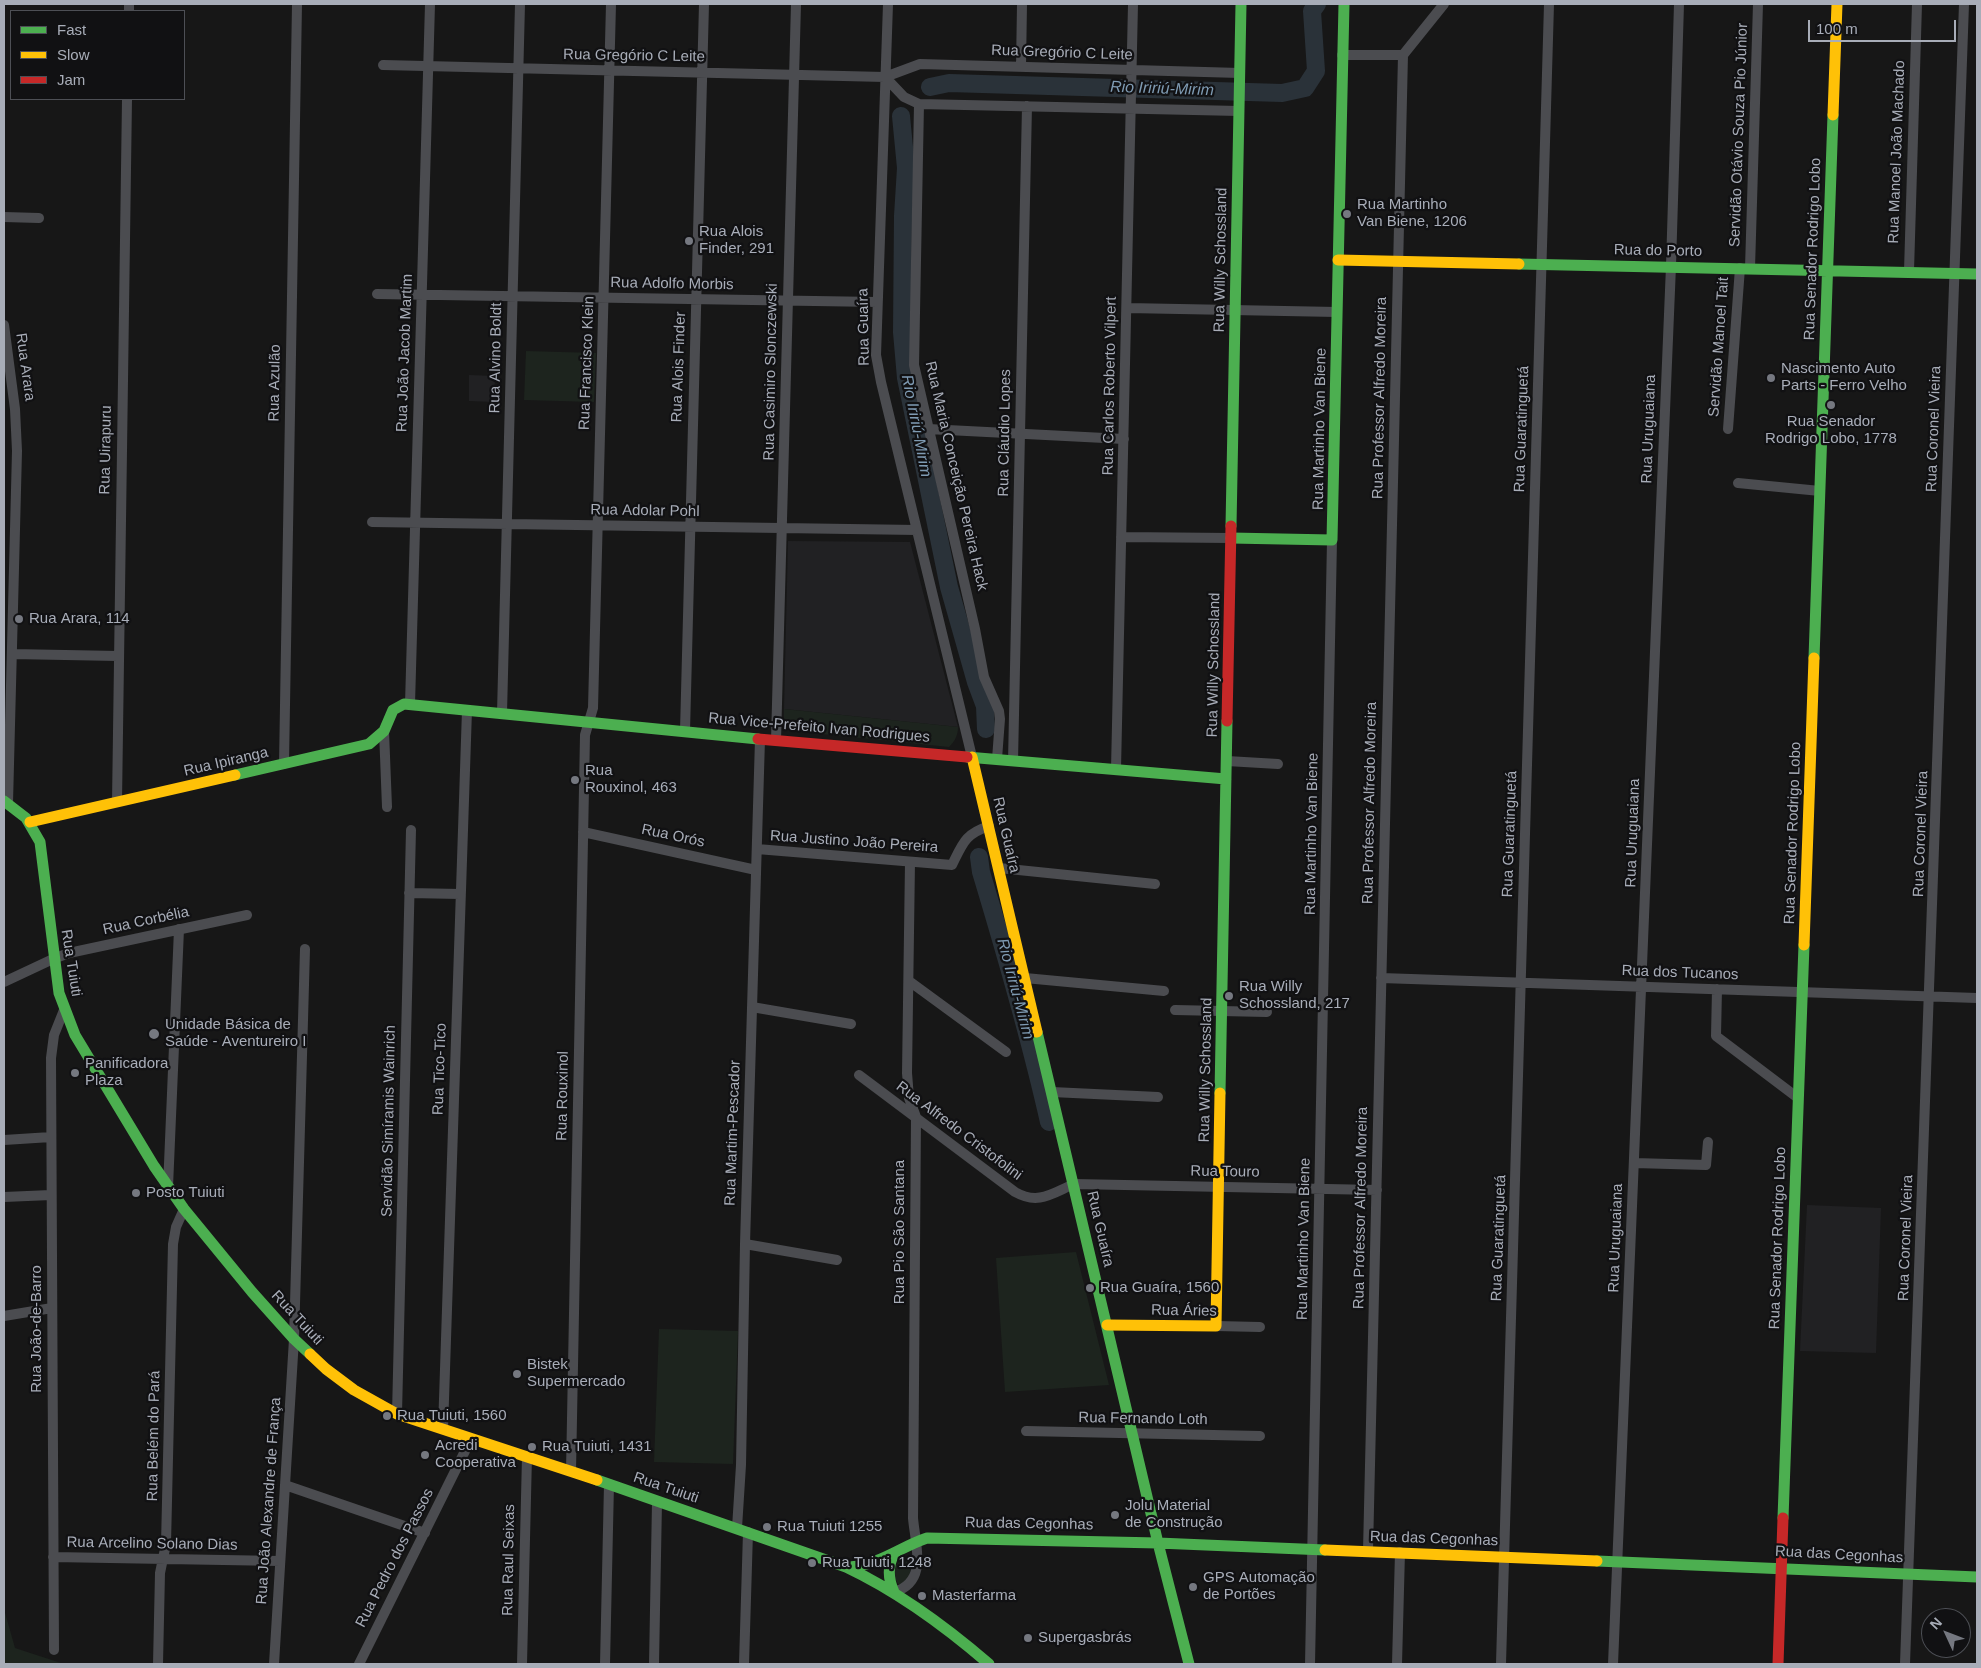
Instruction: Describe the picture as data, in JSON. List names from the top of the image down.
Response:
{
  "streets": {
    "street": [
      "Rua Gregório C Leite",
      "Servidão Otávio Souza Pio Júnior",
      "Rua Manoel João Machado",
      "Rua Senador Rodrigo Lobo",
      "Rua do Porto",
      "Rua Willy Schossland",
      "Rua Adolfo Morbis",
      "Rua Guaíra",
      "Servidão Manoel Tait",
      "Rua João Jacob Martim",
      "Rua Alvino Boldt",
      "Rua Francisco Klein",
      "Rua Arara",
      "Rua Alois Finder",
      "Rua Casimiro Slonczewski",
      "Rua Azulão",
      "Rua Carlos Roberto Vilpert",
      "Rua Professor Alfredo Moreira",
      "Rua Martinho Van Biene",
      "Rua Guaratinguetá",
      "Rua Uruguaiana",
      "Rua Coronel Vieira",
      "Rua Cláudio Lopes",
      "Rua Uirapuru",
      "Rua Maria Conceição Pereira Hack",
      "Rua Adolar Pohl",
      "Rua Vice-Prefeito Ivan Rodrigues",
      "Rua Ipiranga",
      "Rua Orós",
      "Rua Justino João Pereira",
      "Rua Corbélia",
      "Rua Tuiuti",
      "Rua dos Tucanos",
      "Rua Tico-Tico",
      "Rua Rouxinol",
      "Servidão Simíramis Wainrich",
      "Rua Alfredo Cristofolini",
      "Rua Martim-Pescador",
      "Rua Touro",
      "Rua Pio São Santana",
      "Rua Áries",
      "Rua João-de-Barro",
      "Rua Fernando Loth",
      "Rua Belém do Pará",
      "Rua João Alexandre de França",
      "Rua das Cegonhas",
      "Rua Arcelino Solano Dias",
      "Rua Pedro dos Passos",
      "Rua Raul Seixas"
    ]
  },
  "crossings": [
    ["Rua Gregório C Leite", "Rua Willy Schossland"],
    ["Rua Gregório C Leite", "Rua Guaíra"],
    ["Rua Gregório C Leite", "Rua João Jacob Martim"],
    ["Rua Gregório C Leite", "Rua Alvino Boldt"],
    ["Rua Gregório C Leite", "Rua Francisco Klein"],
    ["Rua Gregório C Leite", "Rua Alois Finder"],
    ["Rua Gregório C Leite", "Rua Casimiro Slonczewski"],
    ["Rua Gregório C Leite", "Rua Carlos Roberto Vilpert"],
    ["Servidão Otávio Souza Pio Júnior", "Rua do Porto"],
    ["Servidão Otávio Souza Pio Júnior", "Servidão Manoel Tait"],
    ["Rua Manoel João Machado", "Rua do Porto"],
    ["Rua Senador Rodrigo Lobo", "Rua do Porto"],
    ["Rua Senador Rodrigo Lobo", "Rua dos Tucanos"],
    ["Rua Senador Rodrigo Lobo", "Rua das Cegonhas"],
    ["Rua do Porto", "Servidão Manoel Tait"],
    ["Rua do Porto", "Rua Professor Alfredo Moreira"],
    ["Rua do Porto", "Rua Martinho Van Biene"],
    ["Rua do Porto", "Rua Guaratinguetá"],
    ["Rua do Porto", "Rua Uruguaiana"],
    ["Rua do Porto", "Rua Coronel Vieira"],
    ["Rua Willy Schossland", "Rua Vice-Prefeito Ivan Rodrigues"],
    ["Rua Willy Schossland", "Rua Touro"],
    ["Rua Willy Schossland", "Rua Áries"],
    ["Rua Adolfo Morbis", "Rua Guaíra"],
    ["Rua Adolfo Morbis", "Rua João Jacob Martim"],
    ["Rua Adolfo Morbis", "Rua Alvino Boldt"],
    ["Rua Adolfo Morbis", "Rua Francisco Klein"],
    ["Rua Adolfo Morbis", "Rua Alois Finder"],
    ["Rua Adolfo Morbis", "Rua Casimiro Slonczewski"],
    ["Rua Guaíra", "Rua Adolar Pohl"],
    ["Rua Guaíra", "Rua Vice-Prefeito Ivan Rodrigues"],
    ["Rua Guaíra", "Rua Justino João Pereira"],
    ["Rua Guaíra", "Rua Alfredo Cristofolini"],
    ["Rua Guaíra", "Rua Touro"],
    ["Rua Guaíra", "Rua Áries"],
    ["Rua Guaíra", "Rua Fernando Loth"],
    ["Rua Guaíra", "Rua das Cegonhas"],
    ["Rua João Jacob Martim", "Rua Adolar Pohl"],
    ["Rua João Jacob Martim", "Rua Vice-Prefeito Ivan Rodrigues"],
    ["Rua João Jacob Martim", "Rua Ipiranga"],
    ["Rua Alvino Boldt", "Rua Adolar Pohl"],
    ["Rua Alvino Boldt", "Rua Vice-Prefeito Ivan Rodrigues"],
    ["Rua Francisco Klein", "Rua Adolar Pohl"],
    ["Rua Francisco Klein", "Rua Vice-Prefeito Ivan Rodrigues"],
    ["Rua Francisco Klein", "Rua Rouxinol"],
    ["Rua Arara", "Rua Tuiuti"],
    ["Rua Alois Finder", "Rua Adolar Pohl"],
    ["Rua Alois Finder", "Rua Vice-Prefeito Ivan Rodrigues"],
    ["Rua Casimiro Slonczewski", "Rua Adolar Pohl"],
    ["Rua Casimiro Slonczewski", "Rua Vice-Prefeito Ivan Rodrigues"],
    ["Rua Azulão", "Rua Ipiranga"],
    ["Rua Carlos Roberto Vilpert", "Rua Vice-Prefeito Ivan Rodrigues"],
    ["Rua Professor Alfredo Moreira", "Rua dos Tucanos"],
    ["Rua Professor Alfredo Moreira", "Rua Touro"],
    ["Rua Professor Alfredo Moreira", "Rua das Cegonhas"],
    ["Rua Martinho Van Biene", "Rua Touro"],
    ["Rua Martinho Van Biene", "Rua das Cegonhas"],
    ["Rua Guaratinguetá", "Rua dos Tucanos"],
    ["Rua Guaratinguetá", "Rua das Cegonhas"],
    ["Rua Uruguaiana", "Rua dos Tucanos"],
    ["Rua Uruguaiana", "Rua das Cegonhas"],
    ["Rua Coronel Vieira", "Rua dos Tucanos"],
    ["Rua Coronel Vieira", "Rua das Cegonhas"],
    ["Rua Cláudio Lopes", "Rua Vice-Prefeito Ivan Rodrigues"],
    ["Rua Uirapuru", "Rua Ipiranga"],
    ["Rua Maria Conceição Pereira Hack", "Rua Vice-Prefeito Ivan Rodrigues"],
    ["Rua Vice-Prefeito Ivan Rodrigues", "Rua Ipiranga"],
    ["Rua Vice-Prefeito Ivan Rodrigues", "Rua Tico-Tico"],
    ["Rua Vice-Prefeito Ivan Rodrigues", "Rua Rouxinol"],
    ["Rua Vice-Prefeito Ivan Rodrigues", "Rua Martim-Pescador"],
    ["Rua Ipiranga", "Rua Tuiuti"],
    ["Rua Orós", "Rua Rouxinol"],
    ["Rua Orós", "Rua Martim-Pescador"],
    ["Rua Justino João Pereira", "Rua Martim-Pescador"],
    ["Rua Justino João Pereira", "Rua Pio São Santana"],
    ["Rua Corbélia", "Rua Tuiuti"],
    ["Rua Tuiuti", "Rua Tico-Tico"],
    ["Rua Tuiuti", "Rua Rouxinol"],
    ["Rua Tuiuti", "Servidão Simíramis Wainrich"],
    ["Rua Tuiuti", "Rua Martim-Pescador"],
    ["Rua Tuiuti", "Rua Pio São Santana"],
    ["Rua Tuiuti", "Rua João-de-Barro"],
    ["Rua Tuiuti", "Rua Belém do Pará"],
    ["Rua Tuiuti", "Rua João Alexandre de França"],
    ["Rua Tuiuti", "Rua das Cegonhas"],
    ["Rua Tuiuti", "Rua Pedro dos Passos"],
    ["Rua Tuiuti", "Rua Raul Seixas"],
    ["Rua Alfredo Cristofolini", "Rua Touro"],
    ["Rua Alfredo Cristofolini", "Rua Pio São Santana"],
    ["Rua Pio São Santana", "Rua das Cegonhas"],
    ["Rua João-de-Barro", "Rua Arcelino Solano Dias"],
    ["Rua Belém do Pará", "Rua Arcelino Solano Dias"],
    ["Rua João Alexandre de França", "Rua Arcelino Solano Dias"]
  ],
  "water": ["Rio Iririú-Mirim"],
  "places": [
    "Rua Martinho Van Biene, 1206",
    "Rua Alois Finder, 291",
    "Nascimento Auto Parts - Ferro Velho",
    "Rua Senador Rodrigo Lobo, 1778",
    "Rua Arara, 114",
    "Rua Rouxinol, 463",
    "Rua Willy Schossland, 217",
    "Unidade Básica de Saúde - Aventureiro I",
    "Panificadora Plaza",
    "Posto Tuiuti",
    "Rua Guaíra, 1560",
    "Bistek Supermercado",
    "Rua Tuiuti, 1560",
    "Rua Tuiuti, 1431",
    "Acredi Cooperativa",
    "Jolu Material de Construção",
    "Rua Tuiuti 1255",
    "Rua Tuiuti, 1248",
    "GPS Automação de Portões",
    "Masterfarma",
    "Supergasbrás"
  ],
  "legend": ["Fast", "Slow", "Jam"],
  "scale_bar": "100 m",
  "north": "top left"
}
